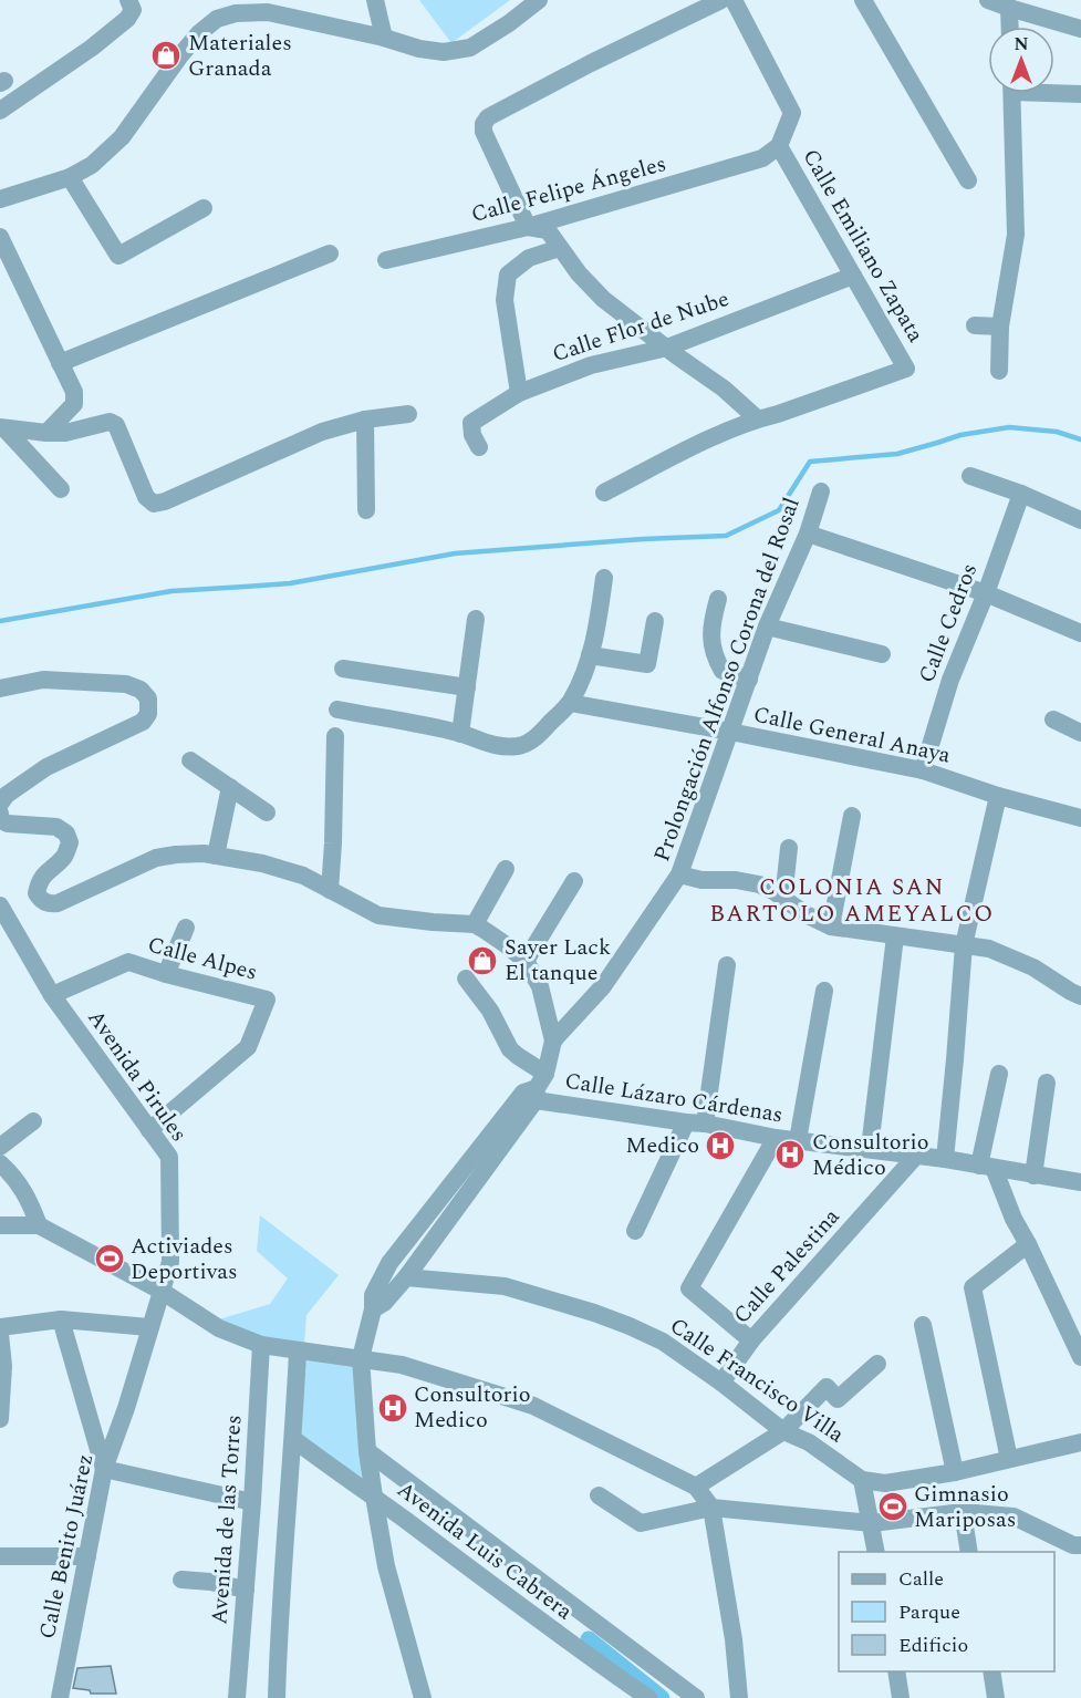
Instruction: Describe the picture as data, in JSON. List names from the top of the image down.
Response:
{
  "streets": {
    "street": [
      "Calle Felipe Ángeles",
      "Calle Emiliano Zapata",
      "Calle Flor de Nube",
      "Calle Cedros",
      "Prolongación Alfonso Corona del Rosal",
      "Calle General Anaya",
      "Calle Alpes",
      "Avenida Pirules",
      "Calle Lázaro Cárdenas",
      "Calle Palestina",
      "Calle Francisco Villa",
      "Avenida de las Torres",
      "Calle Benito Juárez",
      "Avenida Luis Cabrera"
    ]
  },
  "crossings": [
    ["Calle Felipe Ángeles", "Calle Emiliano Zapata"],
    ["Calle Emiliano Zapata", "Calle Flor de Nube"],
    ["Calle Cedros", "Calle General Anaya"],
    ["Prolongación Alfonso Corona del Rosal", "Calle General Anaya"],
    ["Calle Alpes", "Avenida Pirules"],
    ["Avenida Pirules", "Calle Benito Juárez"],
    ["Calle Lázaro Cárdenas", "Calle Palestina"],
    ["Calle Palestina", "Calle Francisco Villa"]
  ],
  "districts": ["COLONIA SAN BARTOLO AMEYALCO"],
  "places": {
    "shop": ["Materiales Granada", "Sayer Lack El tanque"],
    "hospital": ["Medico", "Consultorio Médico", "Consultorio Medico"],
    "sports": ["Activiades Deportivas", "Gimnasio Mariposas"]
  },
  "legend": ["Calle", "Parque", "Edificio"],
  "north": "top"
}
